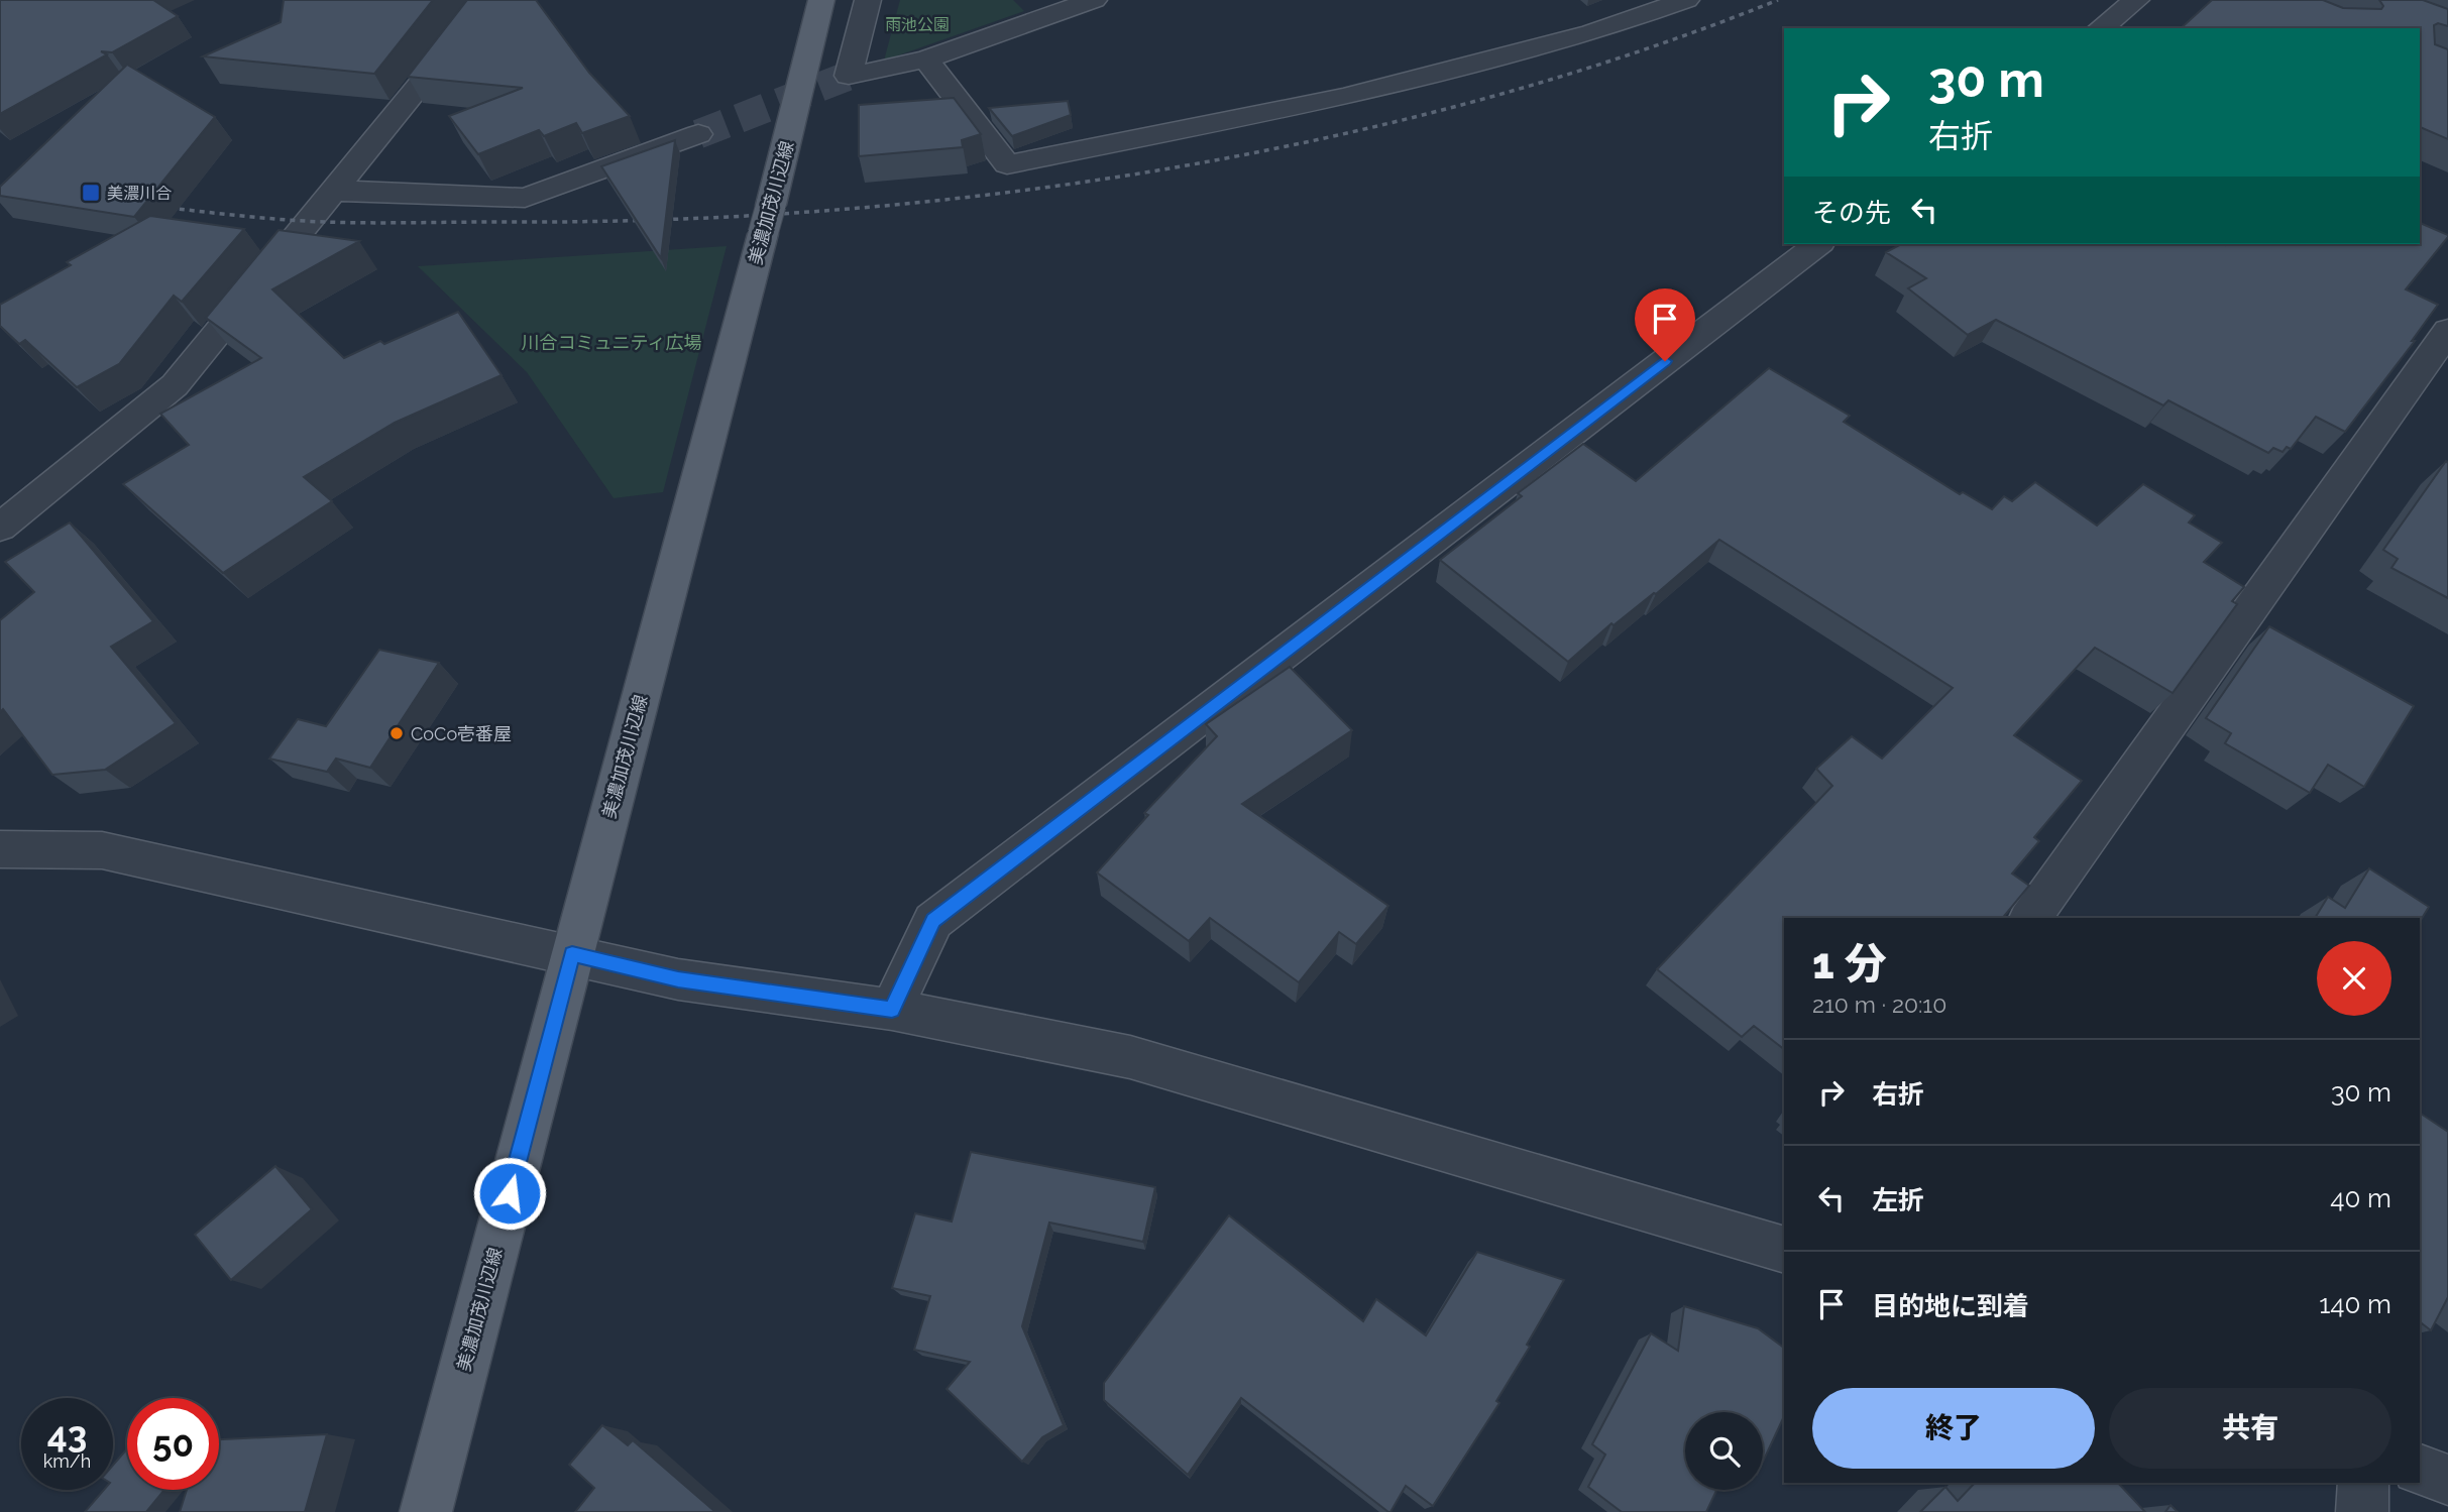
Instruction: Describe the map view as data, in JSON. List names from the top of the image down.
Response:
{
  "streets": {
    "main road": ["美濃加茂川辺線"]
  },
  "parks": ["雨池公園", "川合コミュニティ広場"],
  "places": {
    "transit": ["美濃川合"],
    "other": ["CoCo壱番屋"]
  },
  "page": {
    "turn": ["30 m", "右折"],
    "then": "その先",
    "heading": ["1 分", "210 m · 20:10"],
    "list": [
      {
        "name": "右折",
        "value": "30 m"
      },
      {
        "name": "左折",
        "value": "40 m"
      },
      {
        "name": "目的地に到着",
        "value": "140 m"
      }
    ],
    "buttons": ["終了", "共有"],
    "speed": "43 km/h",
    "limit": "50"
  }
}
